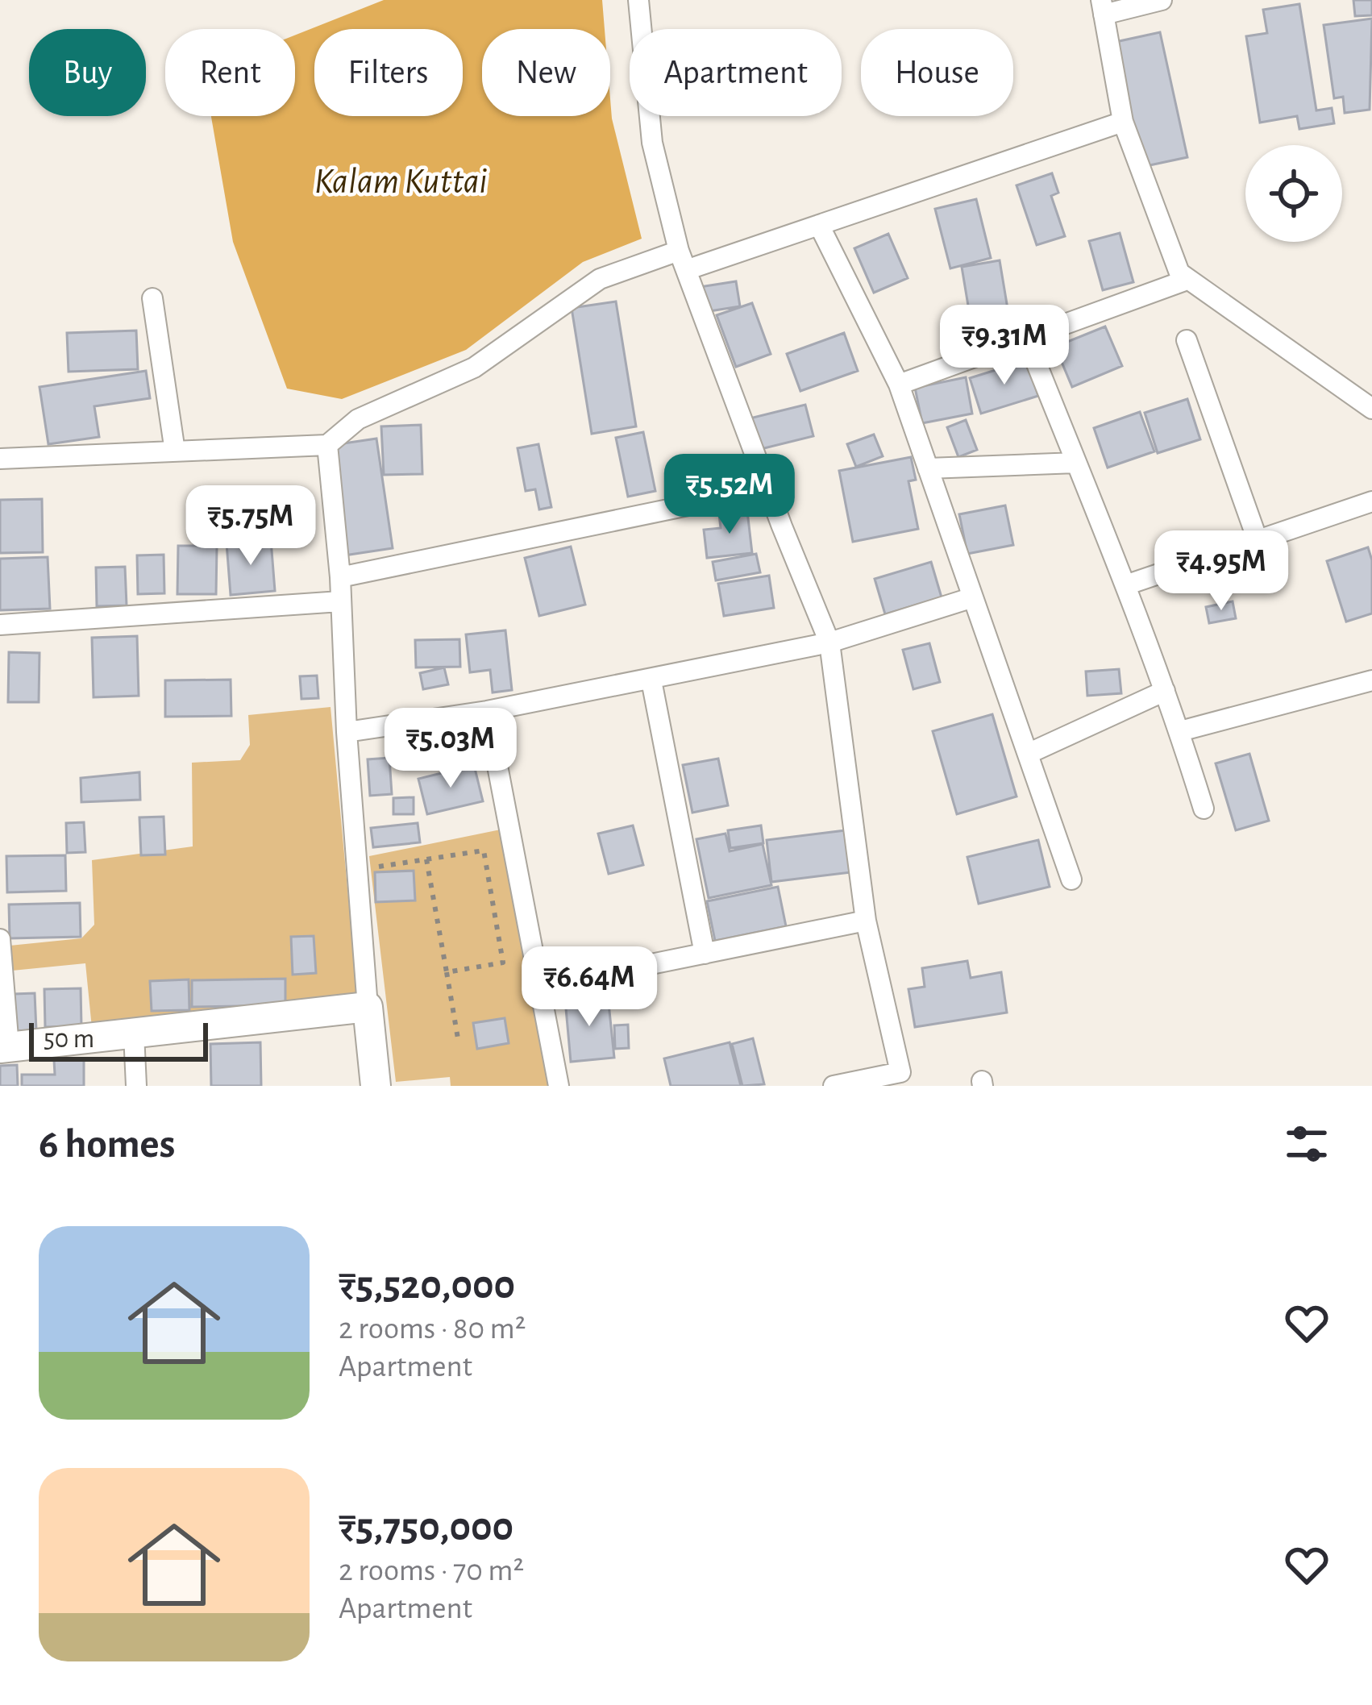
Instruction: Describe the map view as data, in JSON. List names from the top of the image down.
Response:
{
  "water": ["Kalam Kuttai"],
  "scale_bar": "50 m",
  "page": {
    "chip": [
      "Buy",
      "Rent",
      "Filters",
      "New",
      "Apartment",
      "House"
    ],
    "price": [
      "₹9.31M",
      "₹5.52M",
      "₹5.75M",
      "₹4.95M",
      "₹5.03M",
      "₹6.64M"
    ],
    "scale": "50 m",
    "heading": "6 homes",
    "list": [
      {
        "name": "₹5,520,000",
        "note": "2 rooms · 80 m² · Apartment"
      },
      {
        "name": "₹5,750,000",
        "note": "2 rooms · 70 m² · Apartment"
      }
    ]
  }
}
